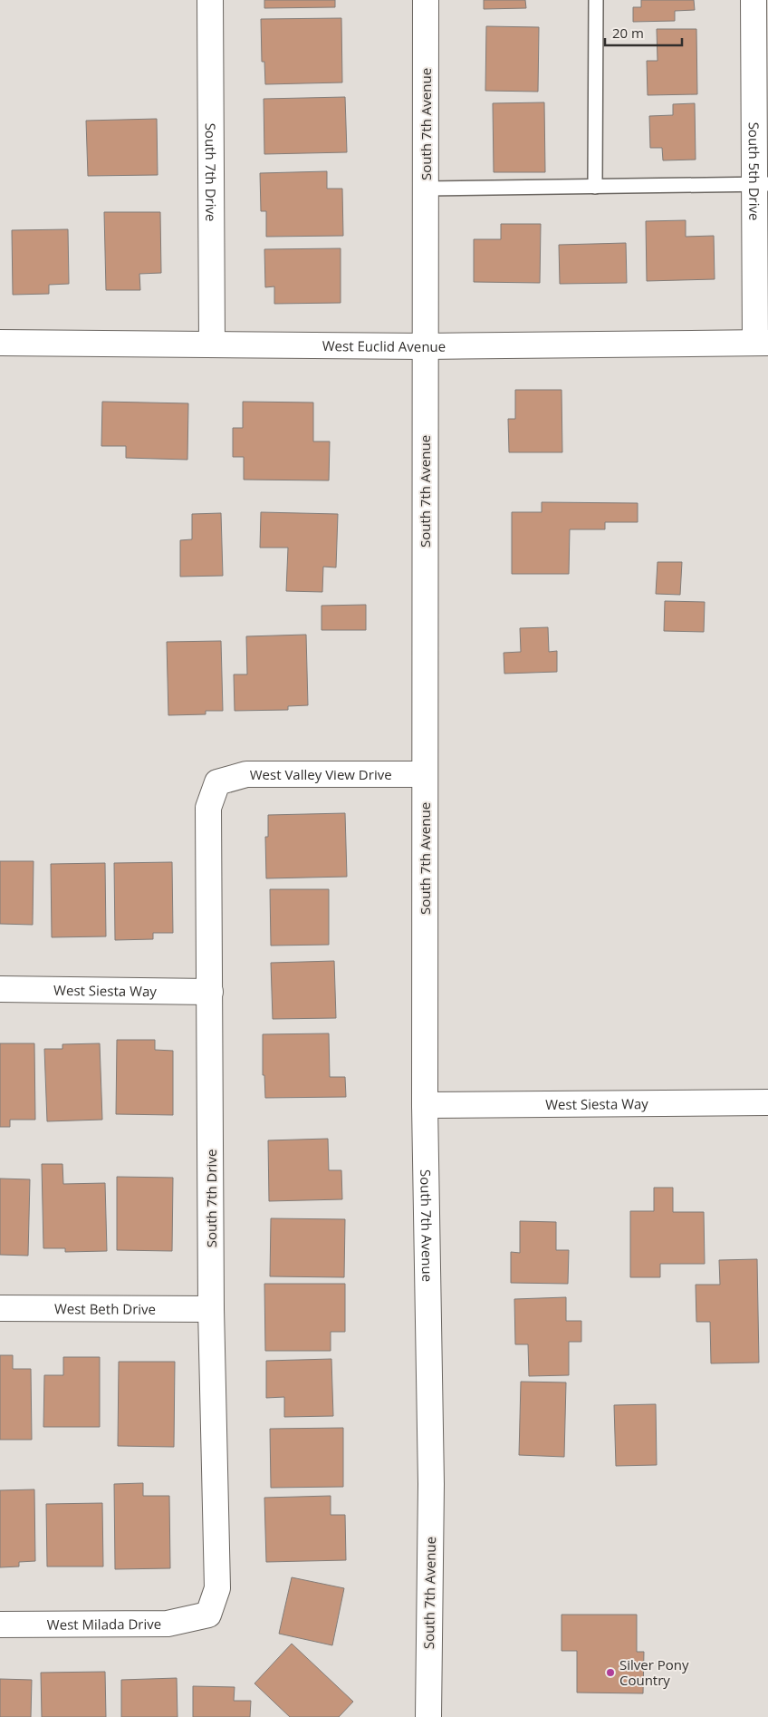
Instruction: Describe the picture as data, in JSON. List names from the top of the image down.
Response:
{
  "streets": {
    "street": [
      "South 7th Avenue",
      "South 5th Drive",
      "South 7th Drive",
      "West Euclid Avenue",
      "West Valley View Drive",
      "West Siesta Way",
      "West Beth Drive",
      "West Milada Drive"
    ]
  },
  "crossings": [
    ["South 7th Avenue", "West Euclid Avenue"],
    ["South 7th Avenue", "West Valley View Drive"],
    ["South 7th Avenue", "West Siesta Way"],
    ["South 5th Drive", "West Euclid Avenue"],
    ["South 7th Drive", "West Euclid Avenue"],
    ["South 7th Drive", "West Valley View Drive"],
    ["South 7th Drive", "West Siesta Way"],
    ["South 7th Drive", "West Beth Drive"],
    ["South 7th Drive", "West Milada Drive"]
  ],
  "places": ["Silver Pony Country"],
  "scale_bar": "20 m"
}
